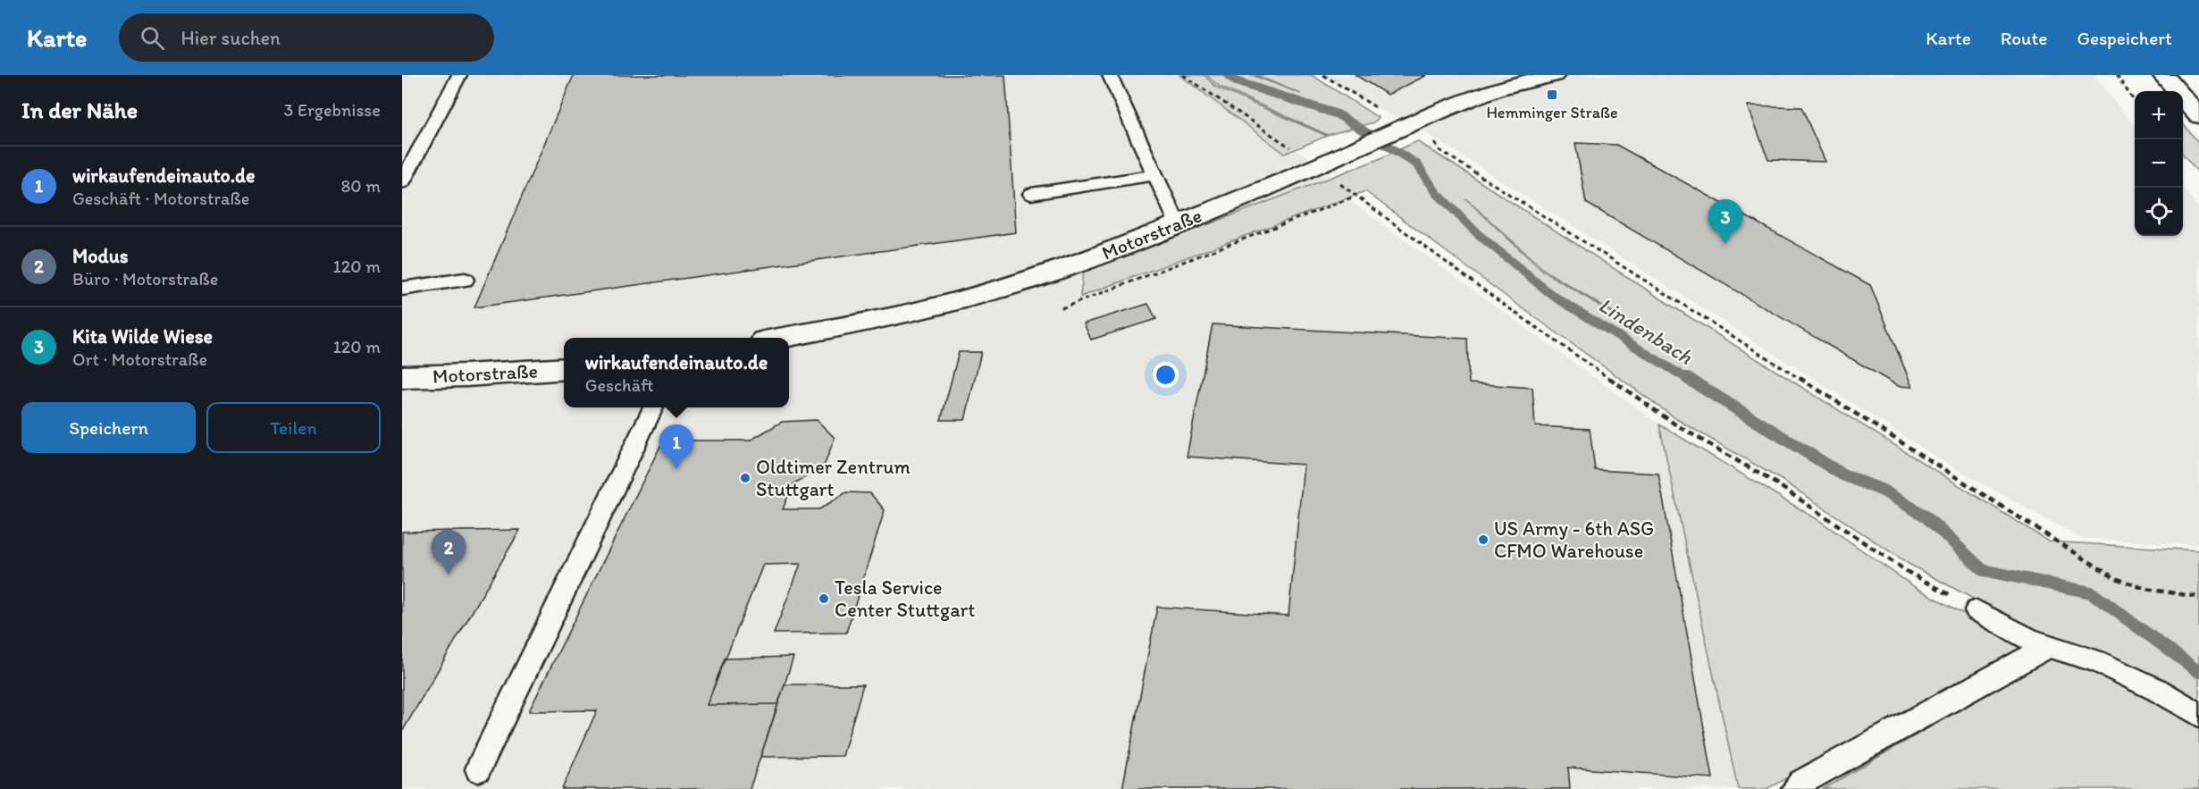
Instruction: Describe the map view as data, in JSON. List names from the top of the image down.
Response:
{
  "streets": {
    "street": ["Motorstraße"]
  },
  "water": ["Lindenbach"],
  "places": {
    "transit": ["Hemminger Straße"],
    "other": ["Oldtimer Zentrum Stuttgart", "US Army - 6th ASG CFMO Warehouse", "Tesla Service Center Stuttgart"]
  },
  "page": {
    "header": "Karte",
    "search": "Hier suchen",
    "nav": ["Karte", "Route", "Gespeichert"],
    "heading": ["In der Nähe", "3 Ergebnisse"],
    "map_buttons": ["+", "−"],
    "list": [
      {
        "mark": "1",
        "name": "wirkaufendeinauto.de",
        "note": "Geschäft · Motorstraße",
        "value": "80 m"
      },
      {
        "mark": "2",
        "name": "Modus",
        "note": "Büro · Motorstraße",
        "value": "120 m"
      },
      {
        "mark": "3",
        "name": "Kita Wilde Wiese",
        "note": "Ort · Motorstraße",
        "value": "120 m"
      }
    ],
    "pins": ["3", "1", "2"],
    "popup": ["wirkaufendeinauto.de", "Geschäft"],
    "buttons": ["Speichern", "Teilen"]
  }
}
